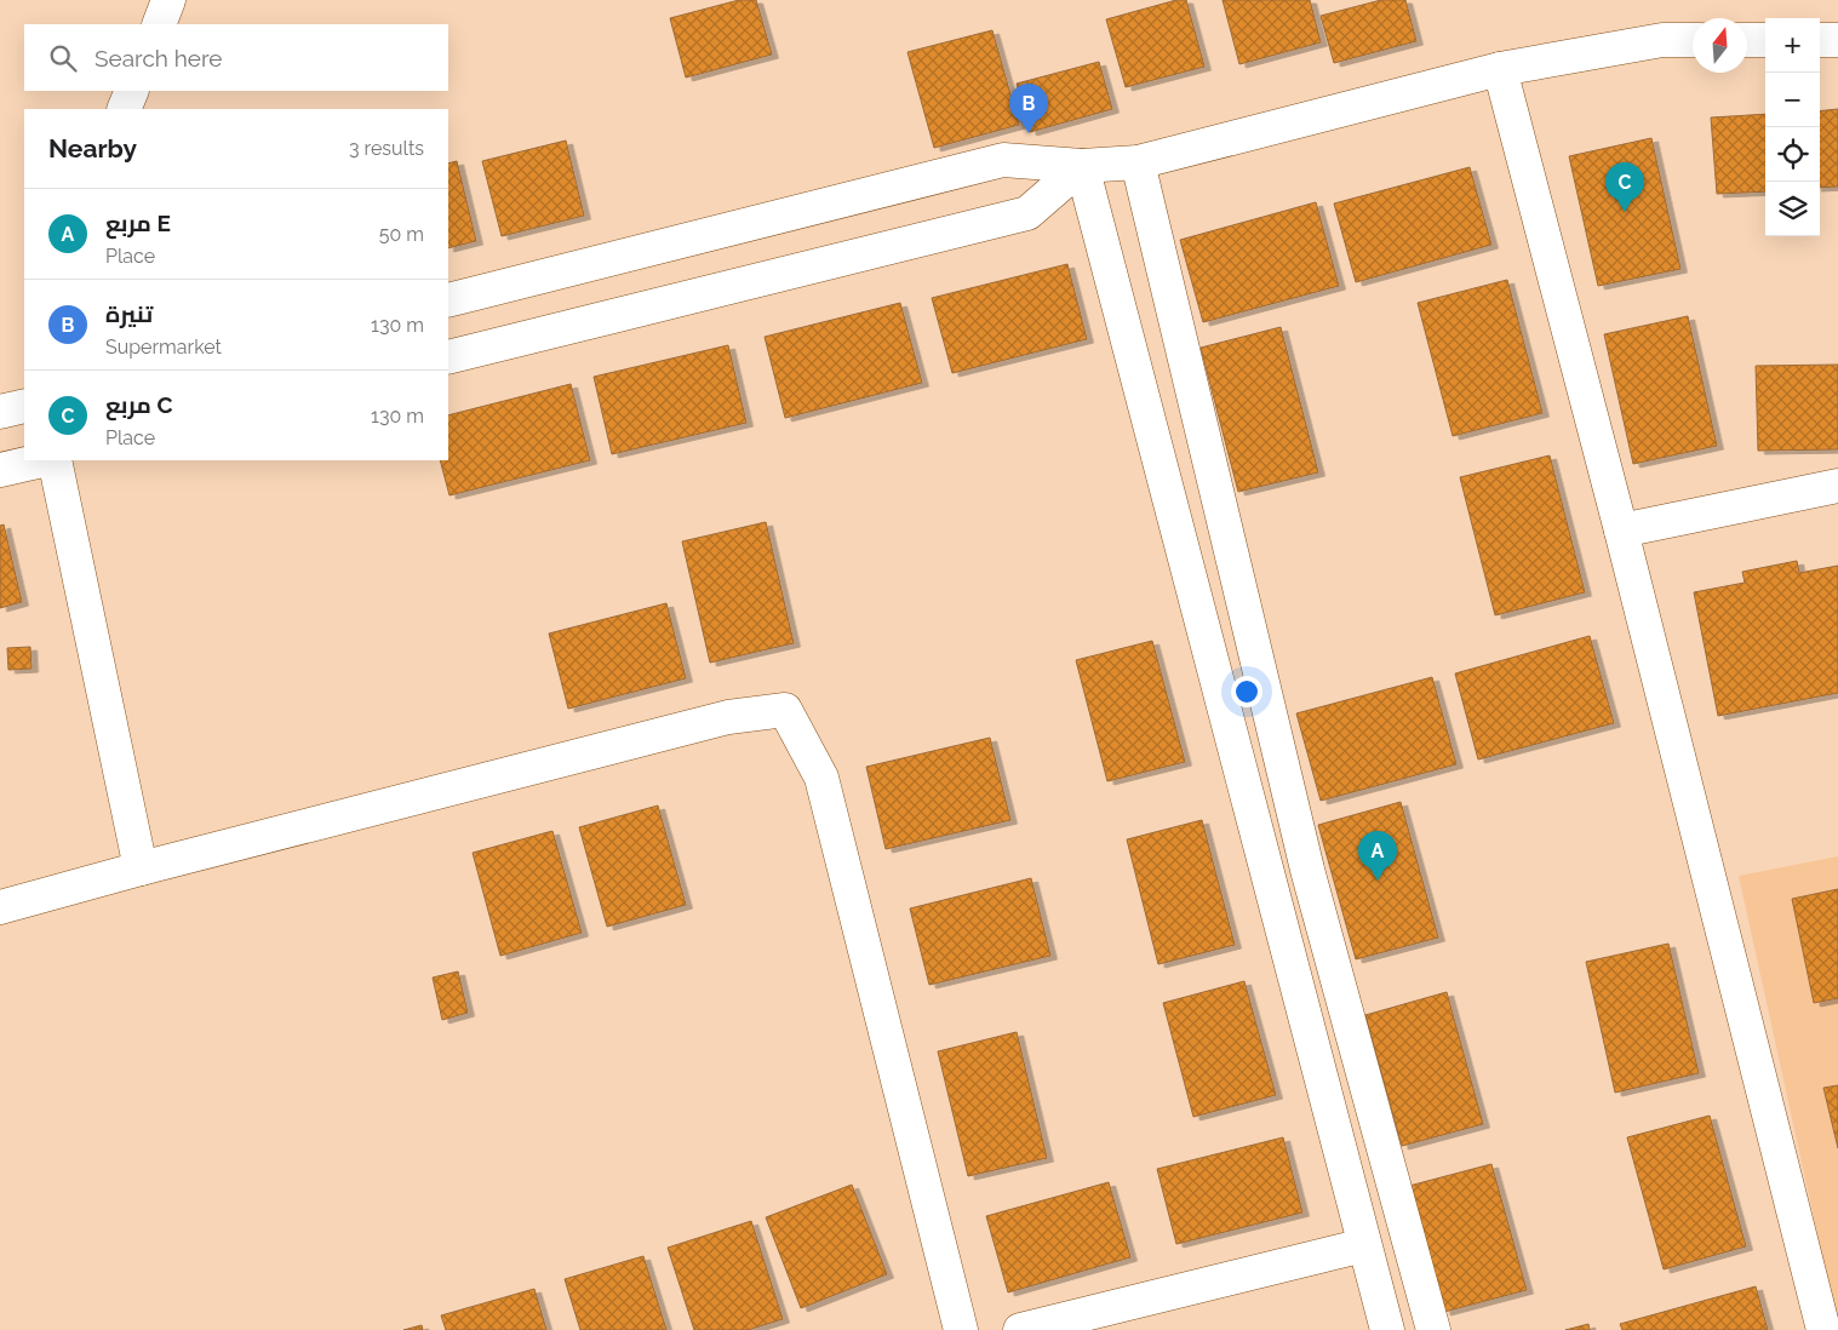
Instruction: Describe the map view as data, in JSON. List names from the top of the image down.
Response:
{
  "north": "top",
  "page": {
    "map_buttons": ["+", "−"],
    "search": "Search here",
    "pins": ["B", "C", "A"],
    "heading": ["Nearby", "3 results"],
    "list": [
      {
        "mark": "A",
        "name": "مربع E",
        "note": "Place",
        "value": "50 m"
      },
      {
        "mark": "B",
        "name": "تنيرة",
        "note": "Supermarket",
        "value": "130 m"
      },
      {
        "mark": "C",
        "name": "مربع C",
        "note": "Place",
        "value": "130 m"
      }
    ]
  }
}
